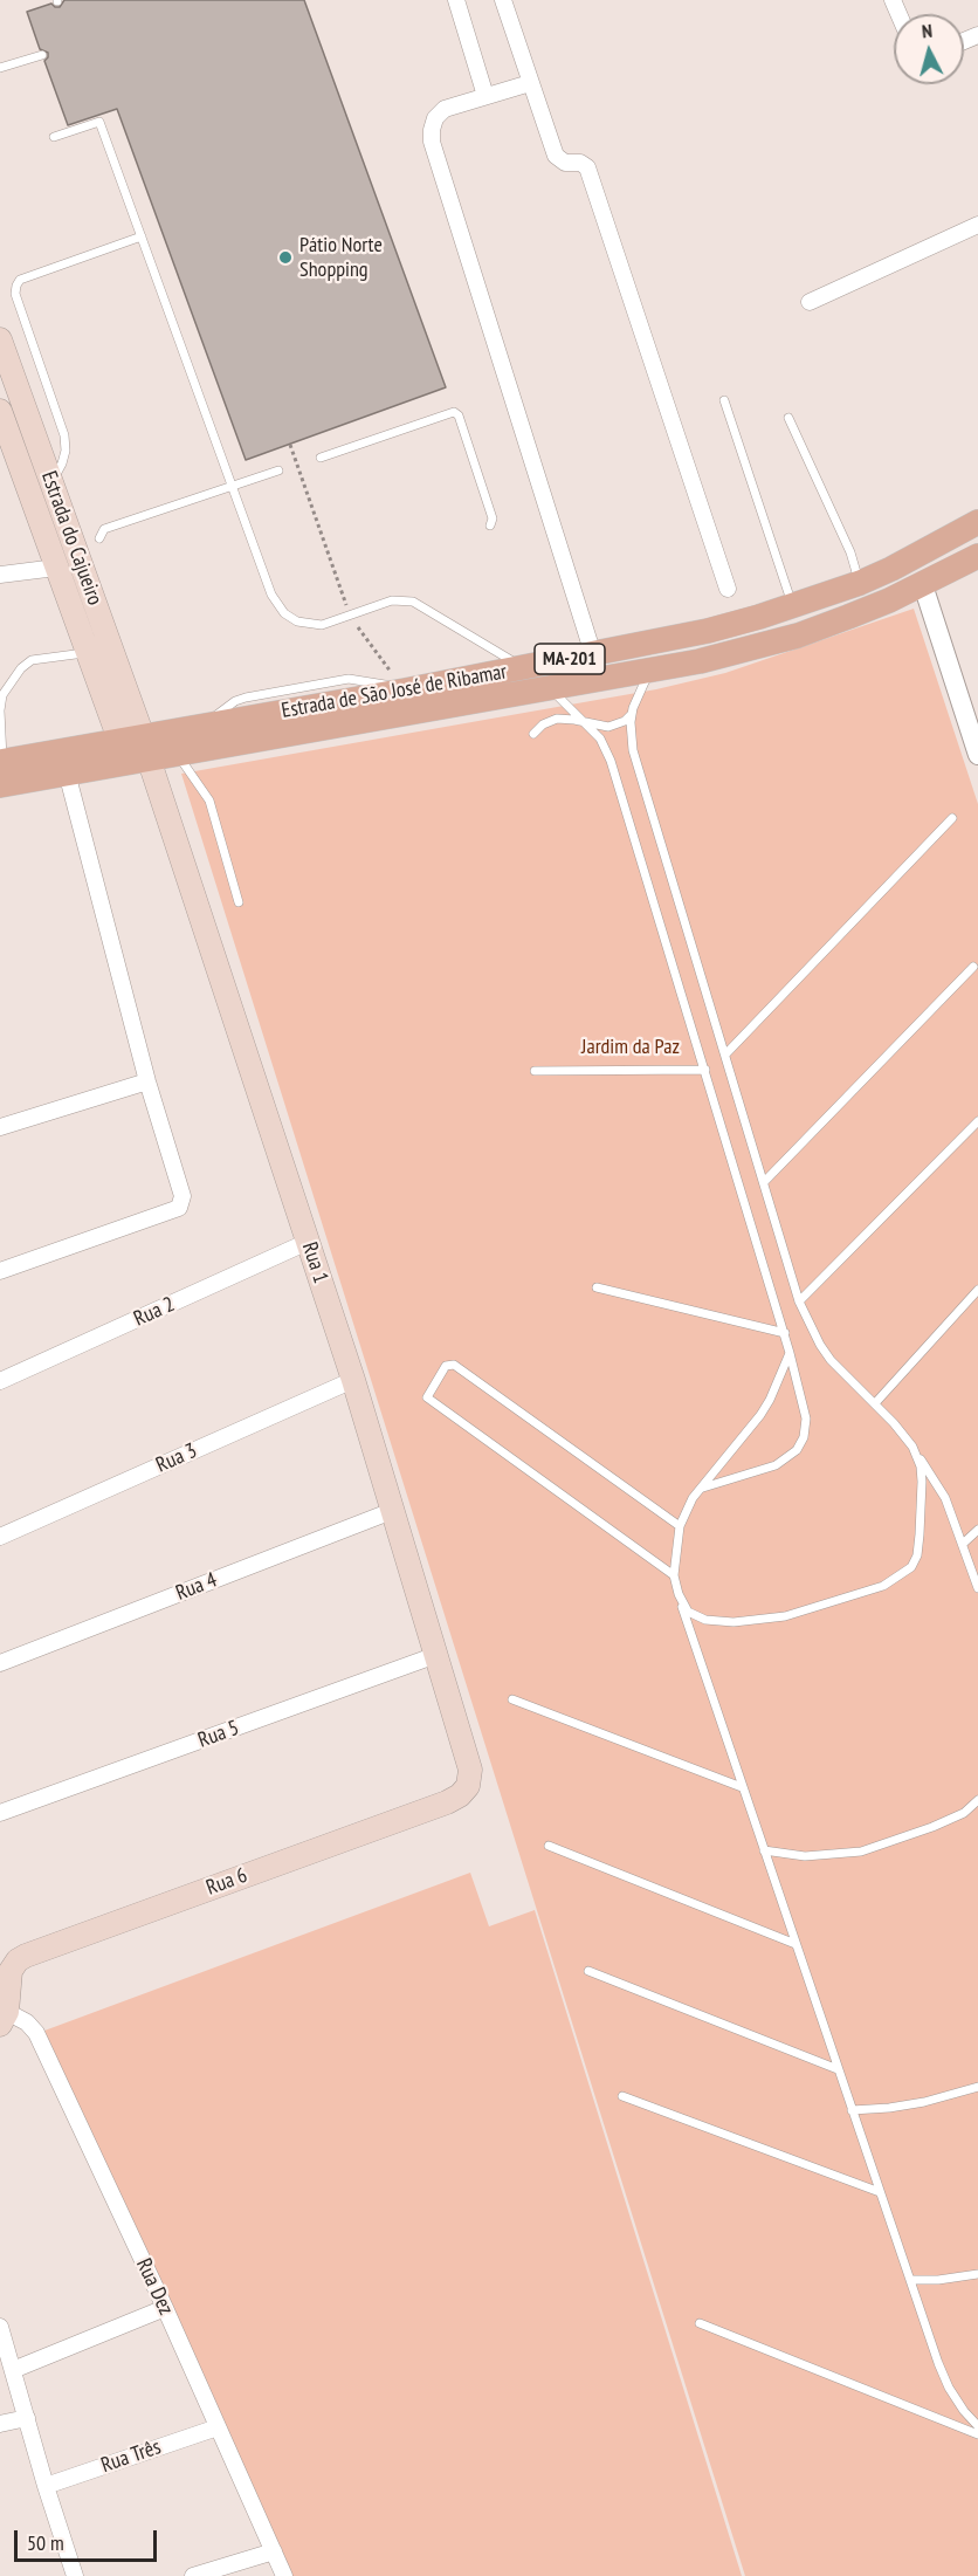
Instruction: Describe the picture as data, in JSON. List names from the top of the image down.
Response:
{
  "streets": {
    "main road": [
      "Estrada do Cajueiro",
      "MA-201",
      "Estrada de São José de Ribamar",
      "Rua 1",
      "Rua 6"
    ],
    "street": [
      "Rua 2",
      "Rua 3",
      "Rua 4",
      "Rua 5",
      "Rua Dez",
      "Rua Três"
    ]
  },
  "crossings": [
    ["Estrada do Cajueiro", "Estrada de São José de Ribamar"],
    ["Estrada do Cajueiro", "Rua 1"],
    ["Estrada de São José de Ribamar", "Rua 1"],
    ["Rua 1", "Rua 2"],
    ["Rua 1", "Rua 3"],
    ["Rua 1", "Rua 4"],
    ["Rua 1", "Rua 5"],
    ["Rua 1", "Rua 6"],
    ["Rua 6", "Rua Dez"],
    ["Rua Dez", "Rua Três"]
  ],
  "parks": ["Jardim da Paz"],
  "places": ["Pátio Norte Shopping"],
  "scale_bar": "50 m",
  "north": "top"
}
